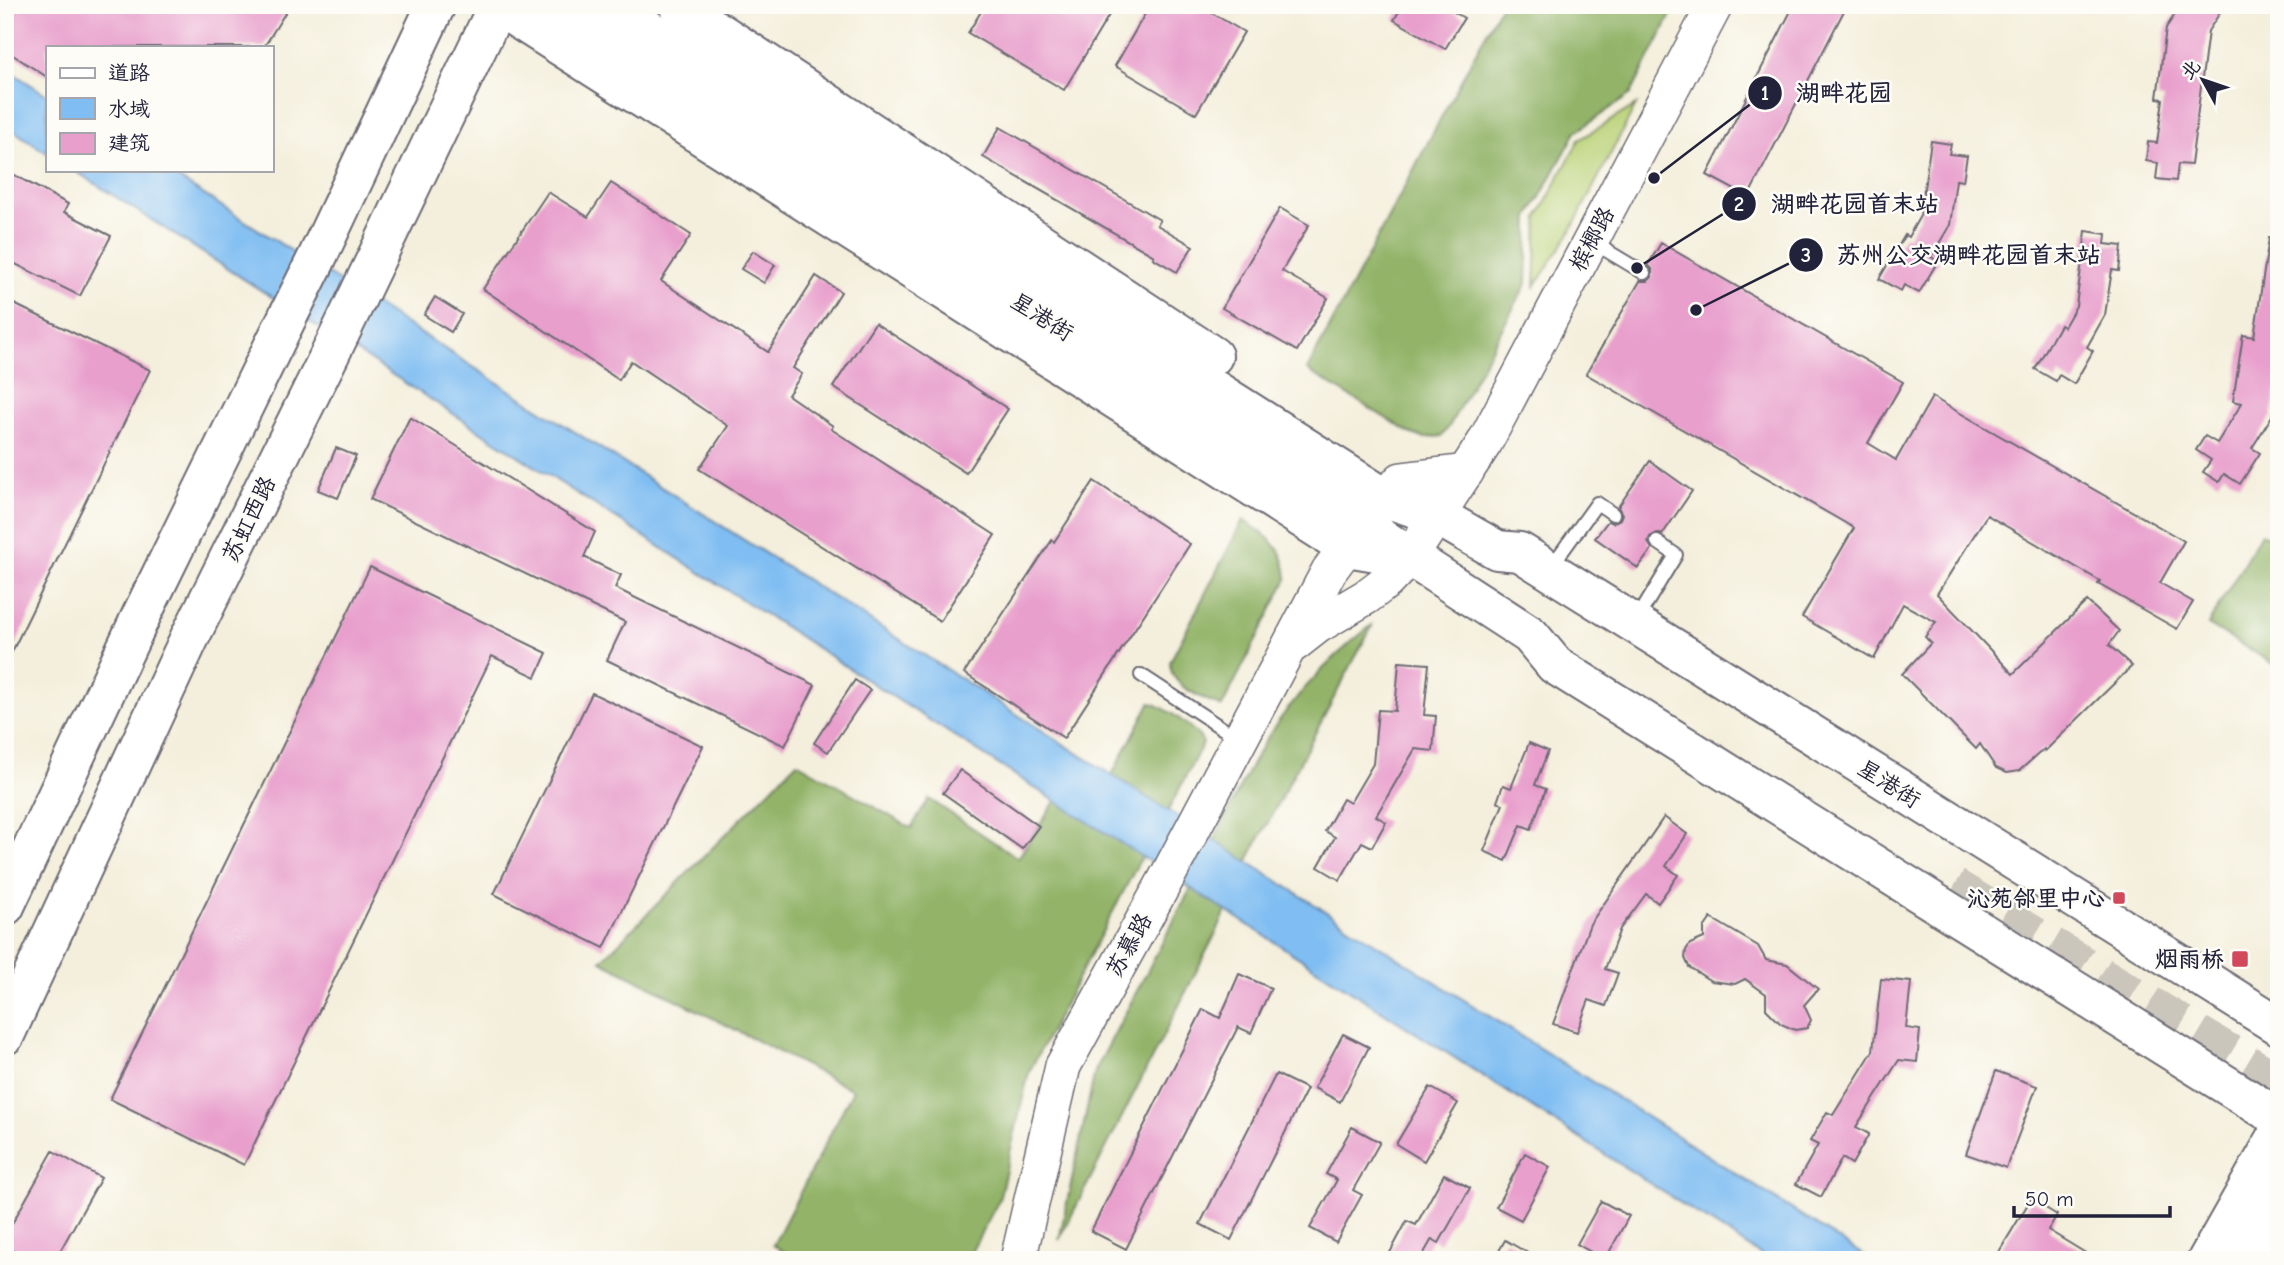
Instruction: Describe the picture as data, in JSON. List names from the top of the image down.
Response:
{
  "streets": {
    "main road": [
      "槟榔路",
      "星港街",
      "苏虹西路",
      "苏慕路"
    ]
  },
  "crossings": [
    ["槟榔路", "苏慕路"],
    ["星港街", "苏慕路"]
  ],
  "places": {
    "other": ["湖畔花园", "湖畔花园首末站", "苏州公交湖畔花园首末站"],
    "transit": ["沁苑邻里中心", "烟雨桥"]
  },
  "legend": ["道路", "水域", "建筑"],
  "scale_bar": "50 m",
  "north": "top left"
}
